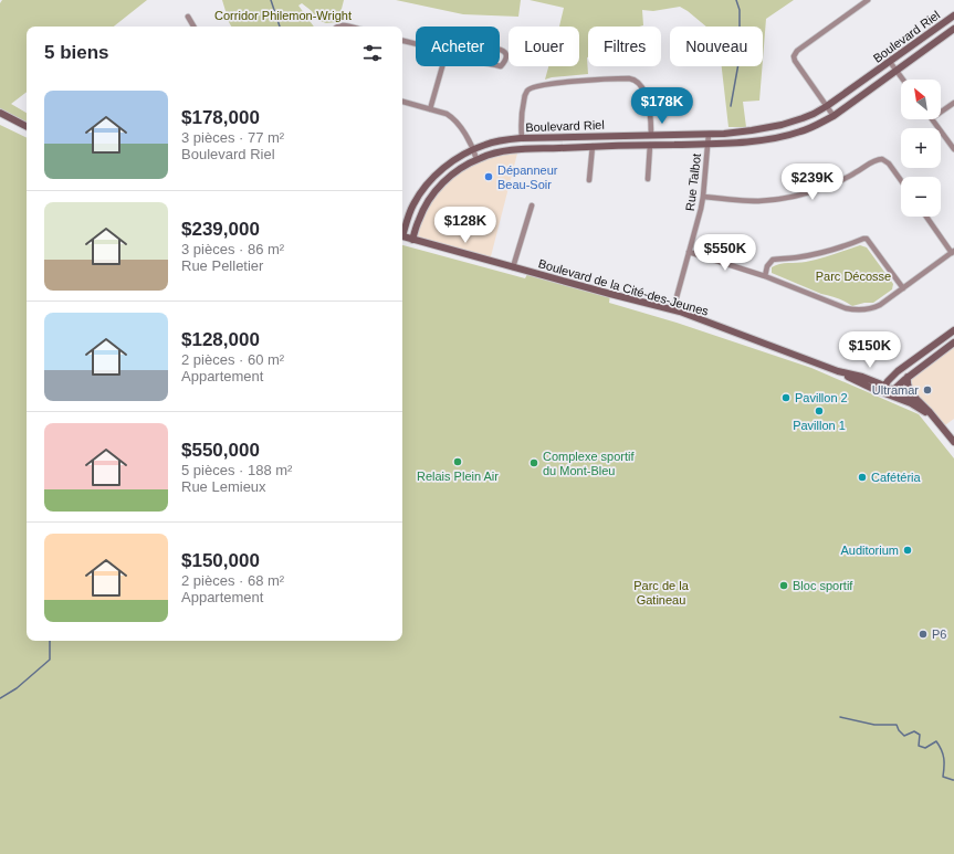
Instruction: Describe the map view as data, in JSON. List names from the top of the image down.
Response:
{
  "streets": {
    "street": ["Boulevard Riel", "Rue Talbot", "Boulevard de la Cité-des-Jeunes"]
  },
  "crossings": [
    ["Boulevard Riel", "Rue Talbot"],
    ["Boulevard Riel", "Boulevard de la Cité-des-Jeunes"],
    ["Rue Talbot", "Boulevard de la Cité-des-Jeunes"]
  ],
  "parks": ["Corridor Philemon-Wright", "Parc Décosse", "Parc de la Gatineau"],
  "places": [
    "Dépanneur Beau-Soir",
    "Ultramar",
    "Pavillon 2",
    "Pavillon 1",
    "Relais Plein Air",
    "Complexe sportif du Mont-Bleu",
    "Cafétéria",
    "Auditorium",
    "Bloc sportif",
    "P6"
  ],
  "north": "top left",
  "page": {
    "chip": [
      "Acheter",
      "Louer",
      "Filtres",
      "Nouveau"
    ],
    "heading": "5 biens",
    "map_buttons": ["+", "−"],
    "list": [
      {
        "name": "$178,000",
        "note": "3 pièces · 77 m² · Boulevard Riel"
      },
      {
        "name": "$239,000",
        "note": "3 pièces · 86 m² · Rue Pelletier"
      },
      {
        "name": "$128,000",
        "note": "2 pièces · 60 m² · Appartement"
      },
      {
        "name": "$550,000",
        "note": "5 pièces · 188 m² · Rue Lemieux"
      },
      {
        "name": "$150,000",
        "note": "2 pièces · 68 m² · Appartement"
      }
    ],
    "price": [
      "$178K",
      "$239K",
      "$128K",
      "$550K",
      "$150K"
    ]
  }
}
